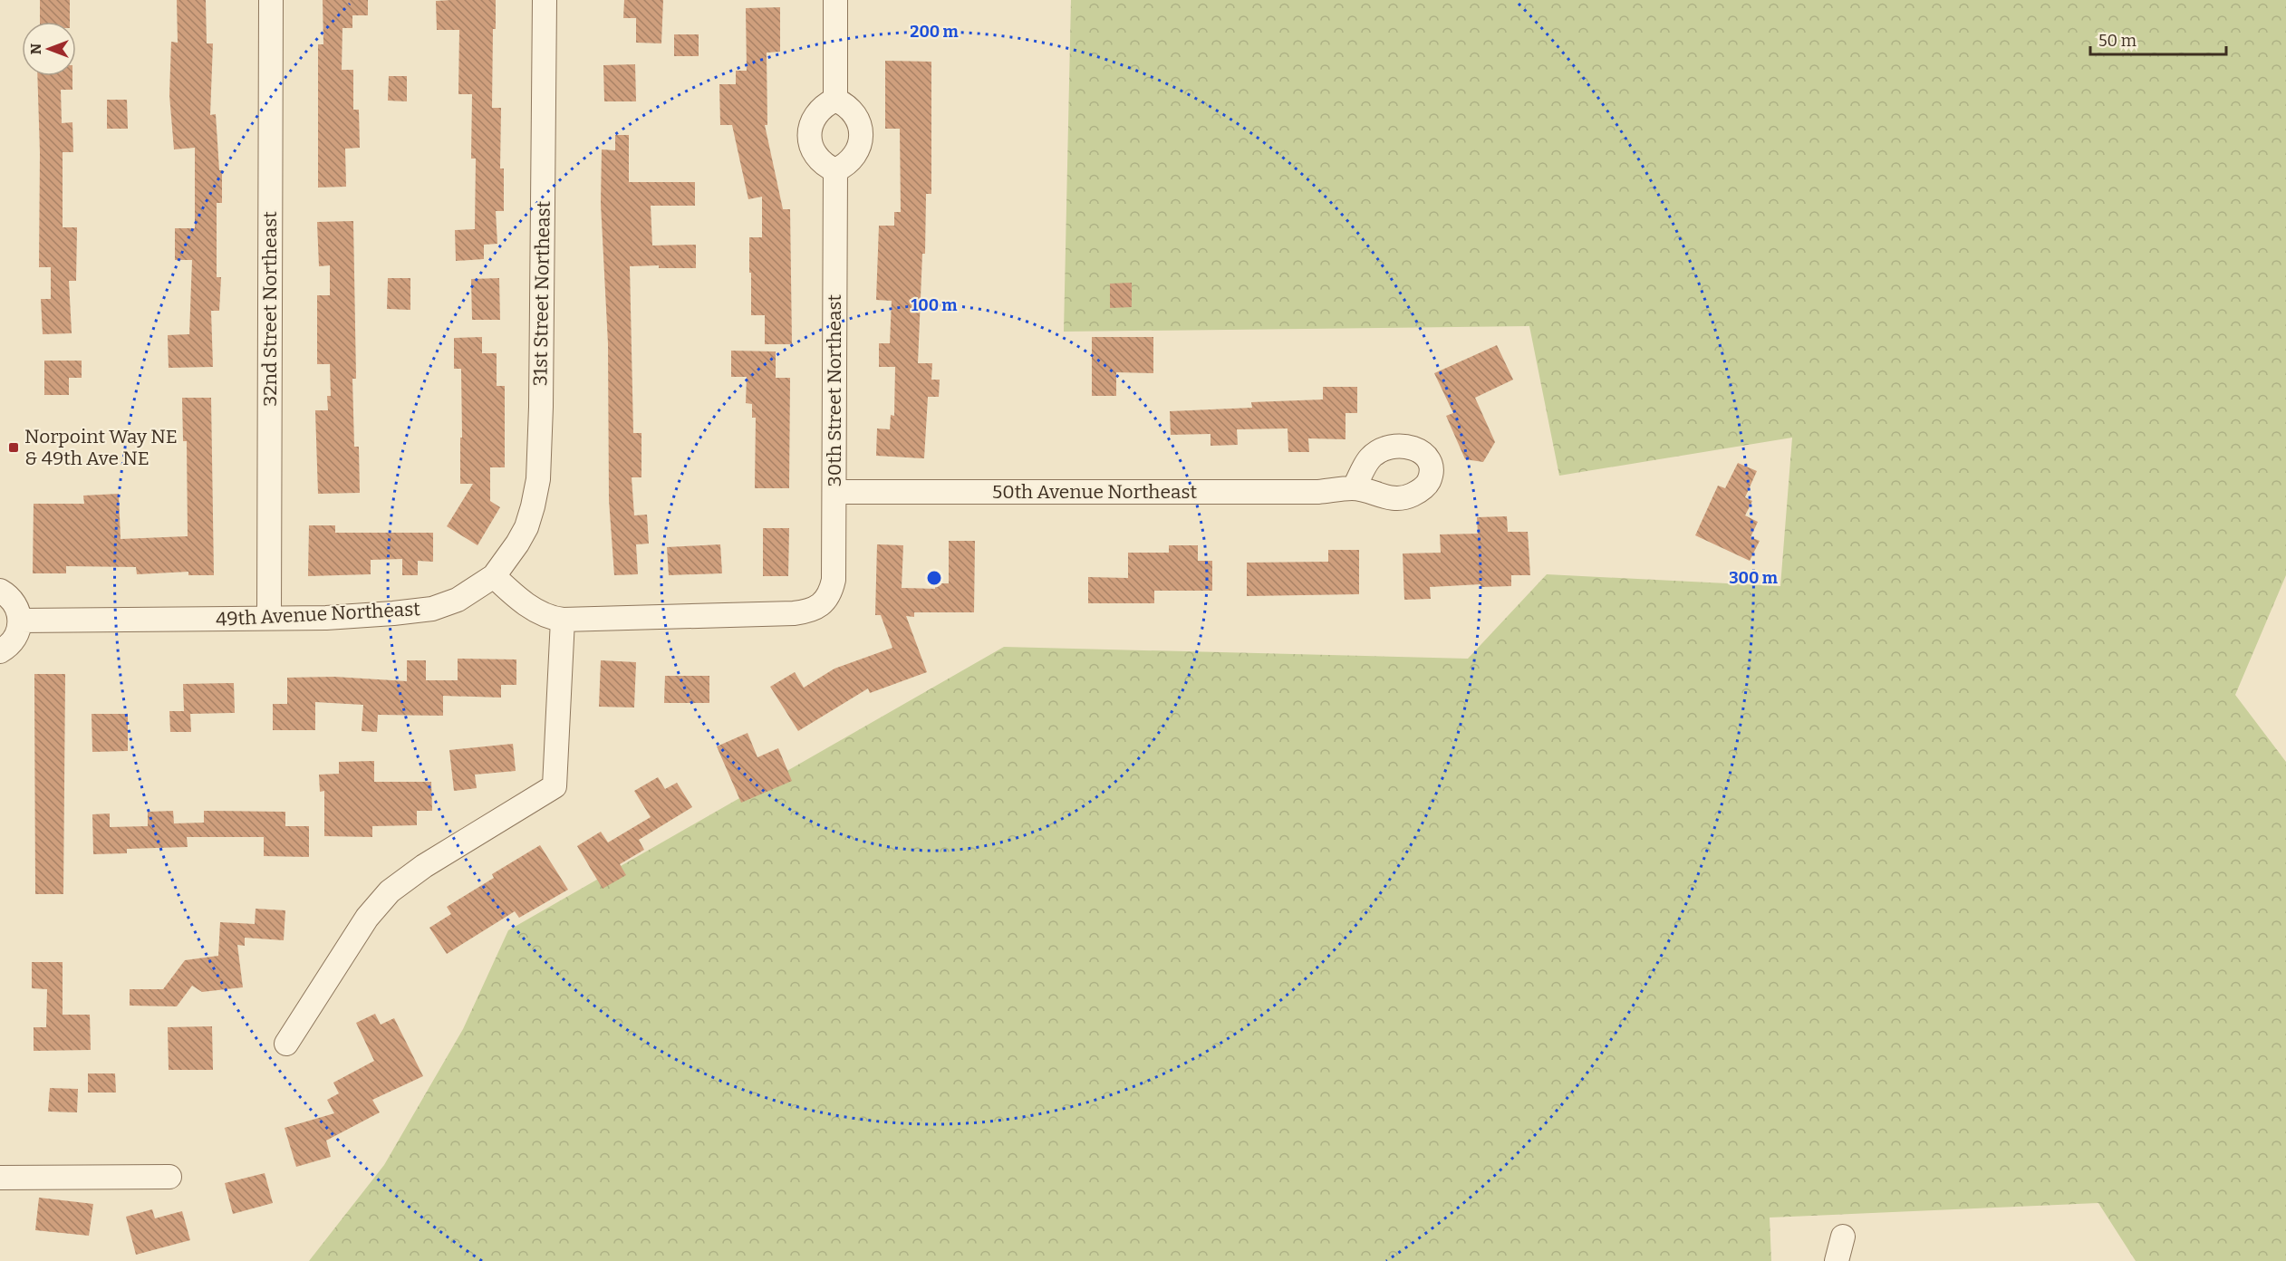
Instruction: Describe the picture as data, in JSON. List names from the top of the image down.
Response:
{
  "streets": {
    "street": [
      "31st Street Northeast",
      "32nd Street Northeast",
      "30th Street Northeast",
      "50th Avenue Northeast",
      "49th Avenue Northeast"
    ]
  },
  "crossings": [
    ["31st Street Northeast", "49th Avenue Northeast"],
    ["32nd Street Northeast", "49th Avenue Northeast"],
    ["30th Street Northeast", "50th Avenue Northeast"]
  ],
  "places": {
    "transit": ["Norpoint Way NE & 49th Ave NE"]
  },
  "scale_bar": "50 m",
  "north": "left",
  "rings": ["200 m", "100 m", "300 m"]
}
